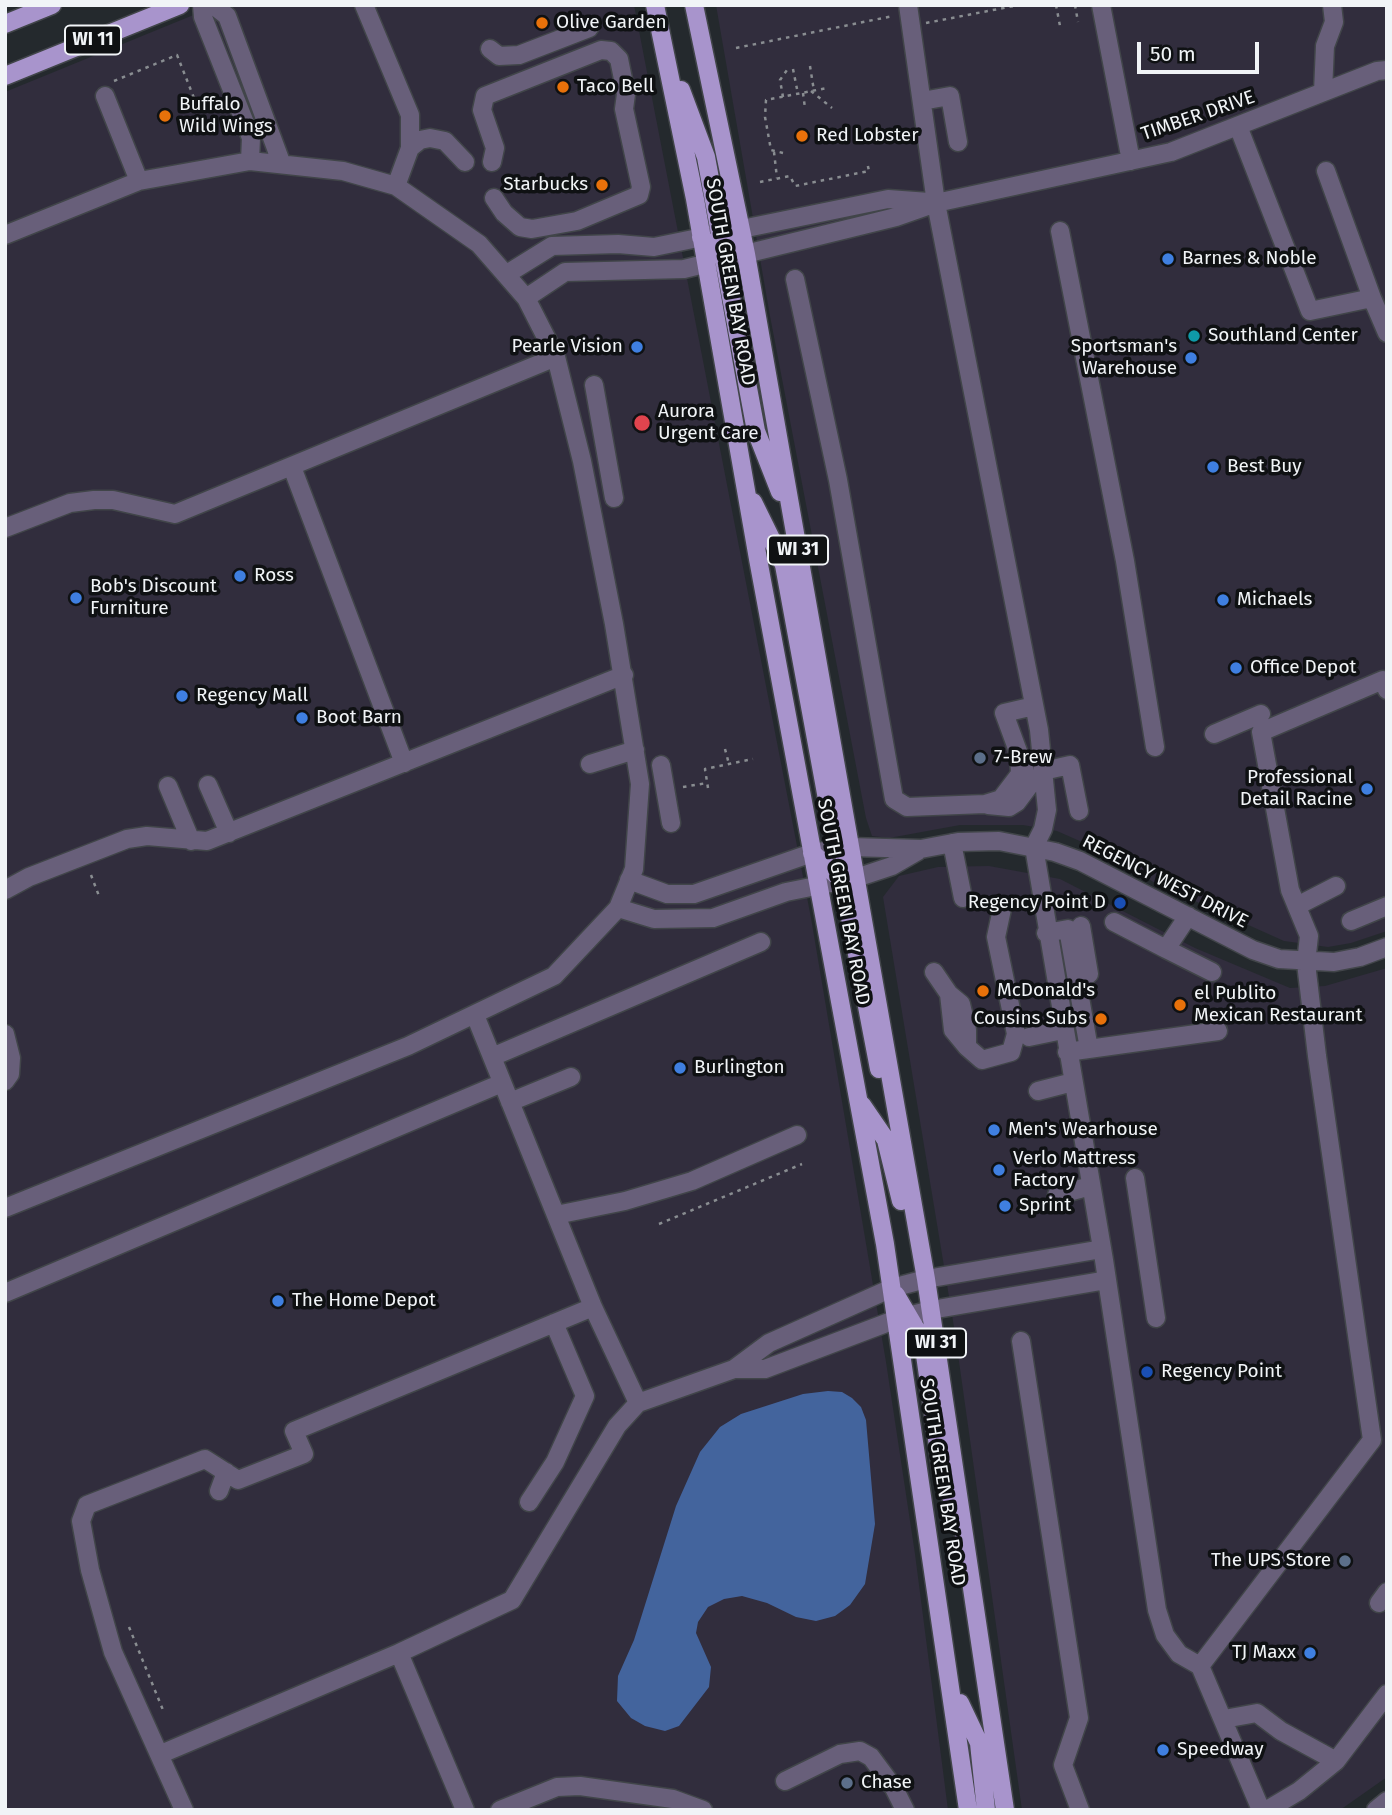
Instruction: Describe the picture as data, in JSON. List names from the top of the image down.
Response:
{
  "streets": {
    "main road": ["WI 11", "SOUTH GREEN BAY ROAD", "WI 31"],
    "street": ["TIMBER DRIVE", "REGENCY WEST DRIVE"]
  },
  "crossings": [
    ["TIMBER DRIVE", "SOUTH GREEN BAY ROAD"],
    ["SOUTH GREEN BAY ROAD", "REGENCY WEST DRIVE"]
  ],
  "places": [
    "Olive Garden",
    "Taco Bell",
    "Buffalo Wild Wings",
    "Red Lobster",
    "Starbucks",
    "Barnes & Noble",
    "Southland Center",
    "Pearle Vision",
    "Sportsman's Warehouse",
    "Aurora Urgent Care",
    "Best Buy",
    "Ross",
    "Bob's Discount Furniture",
    "Michaels",
    "Office Depot",
    "Regency Mall",
    "Boot Barn",
    "7-Brew",
    "Professional Detail Racine",
    "Regency Point D",
    "McDonald's",
    "el Publito Mexican Restaurant",
    "Cousins Subs",
    "Burlington",
    "Men's Wearhouse",
    "Verlo Mattress Factory",
    "Sprint",
    "The Home Depot",
    "Regency Point",
    "The UPS Store",
    "TJ Maxx",
    "Speedway",
    "Chase"
  ],
  "scale_bar": "50 m"
}
